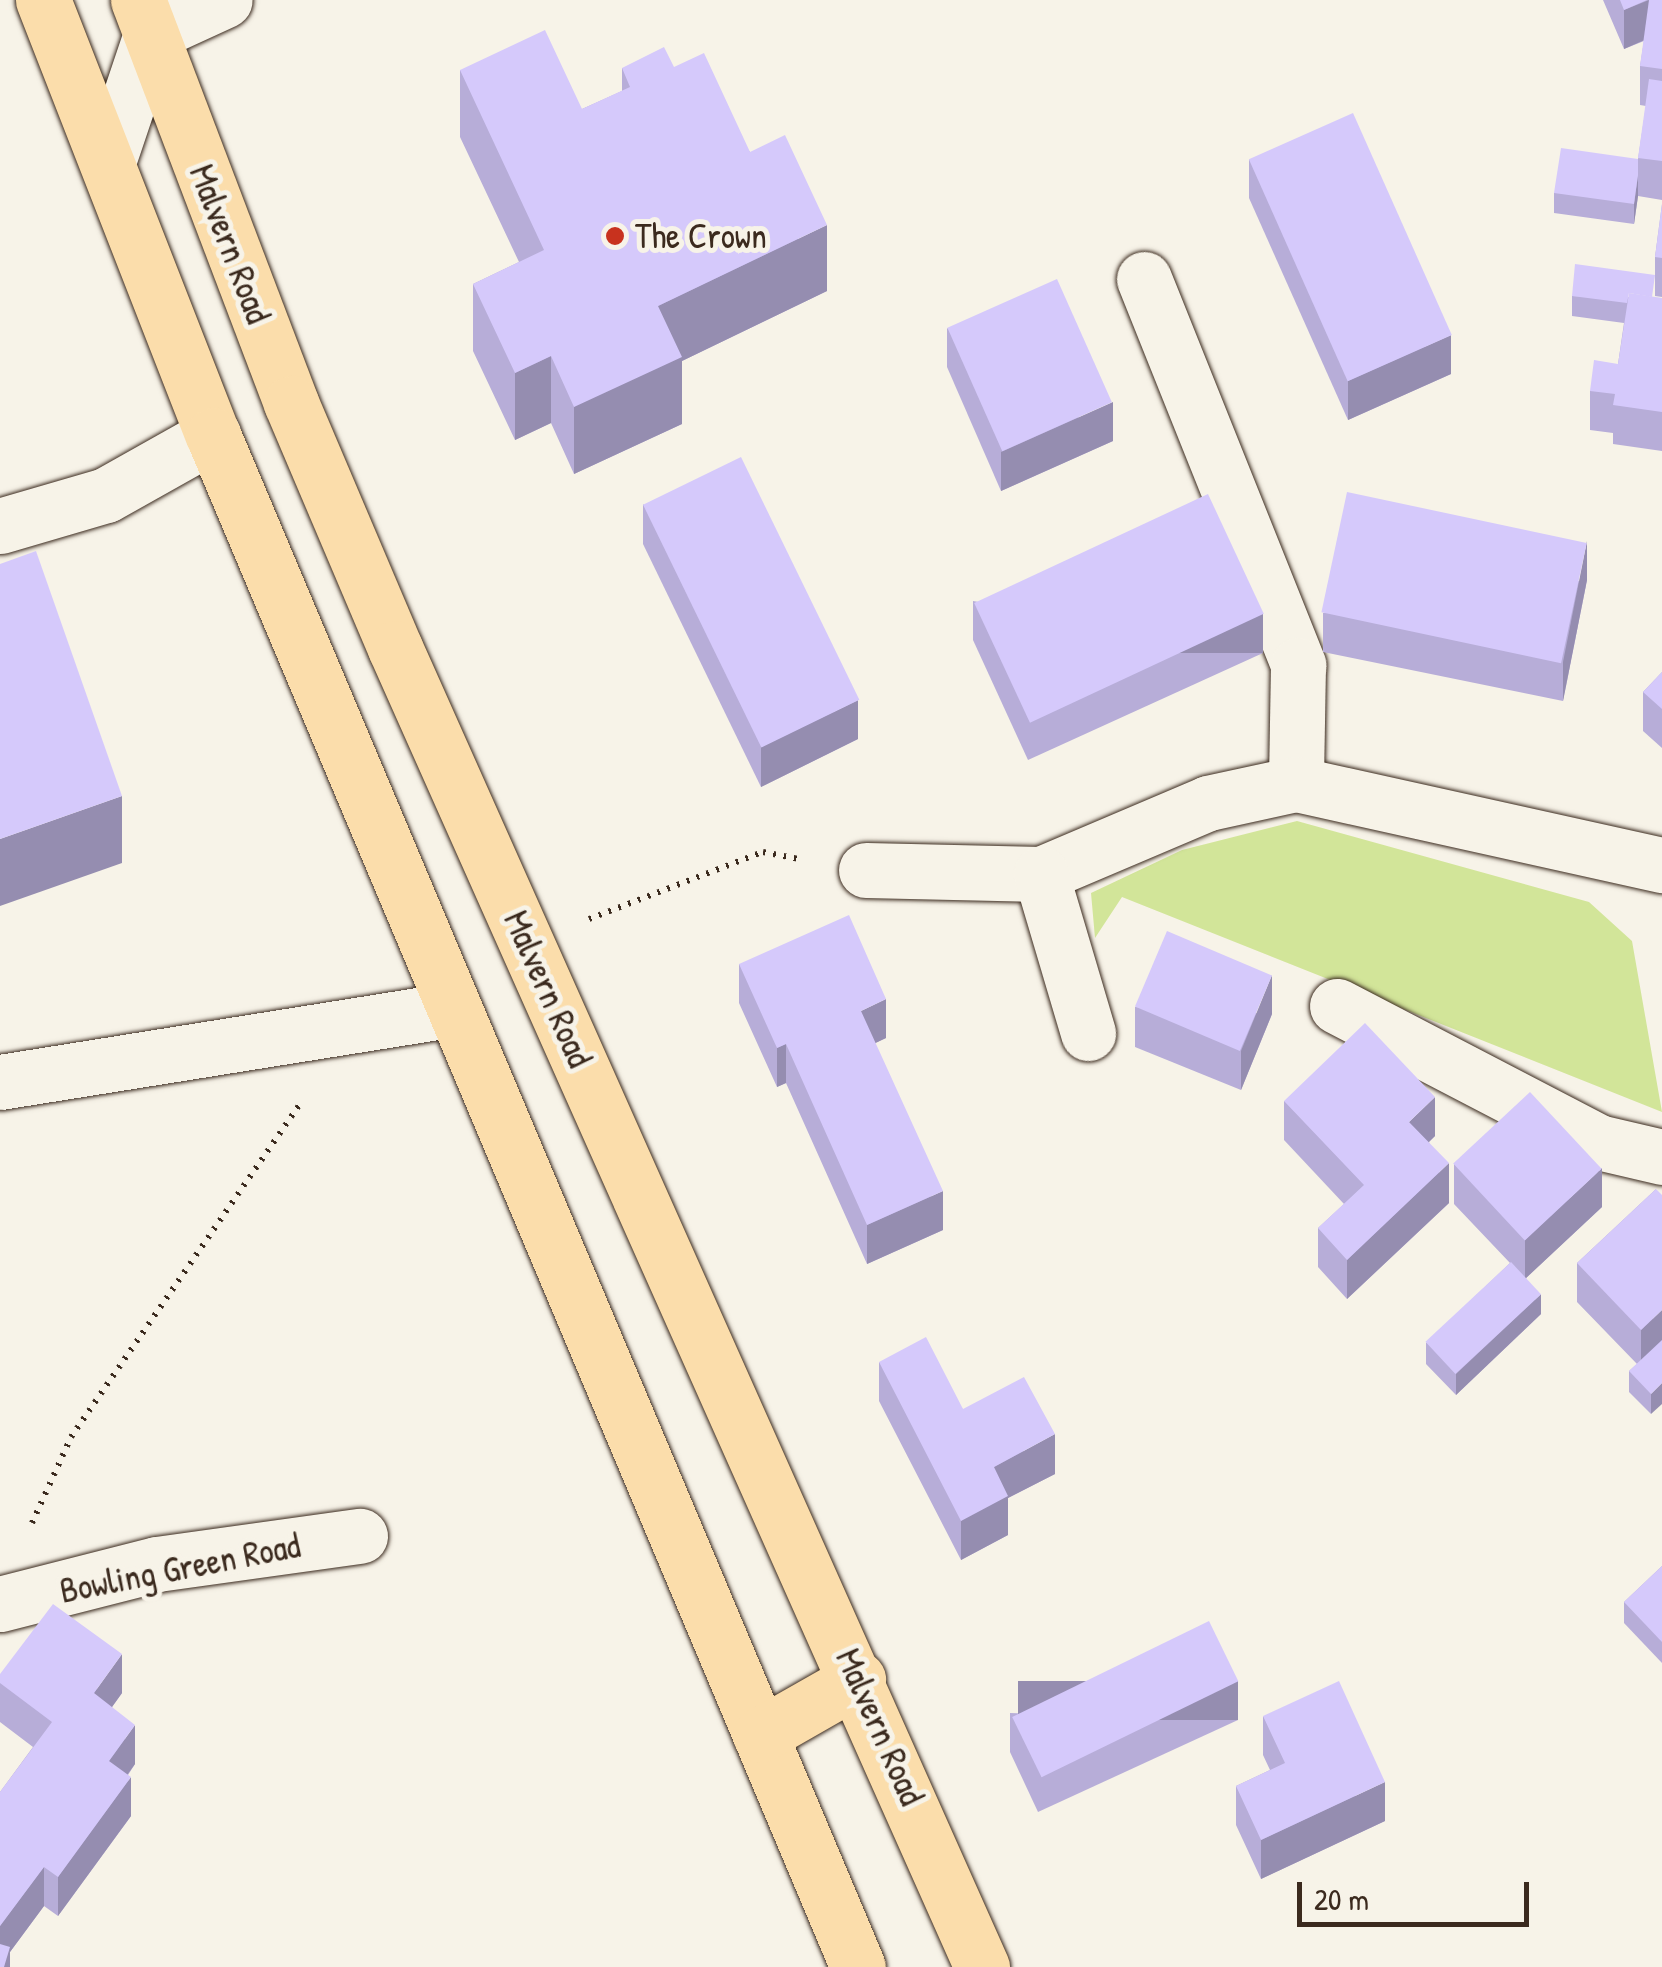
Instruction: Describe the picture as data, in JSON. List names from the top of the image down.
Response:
{
  "streets": {
    "highway": ["Malvern Road"],
    "street": ["Bowling Green Road"]
  },
  "places": ["The Crown"],
  "scale_bar": "20 m"
}
